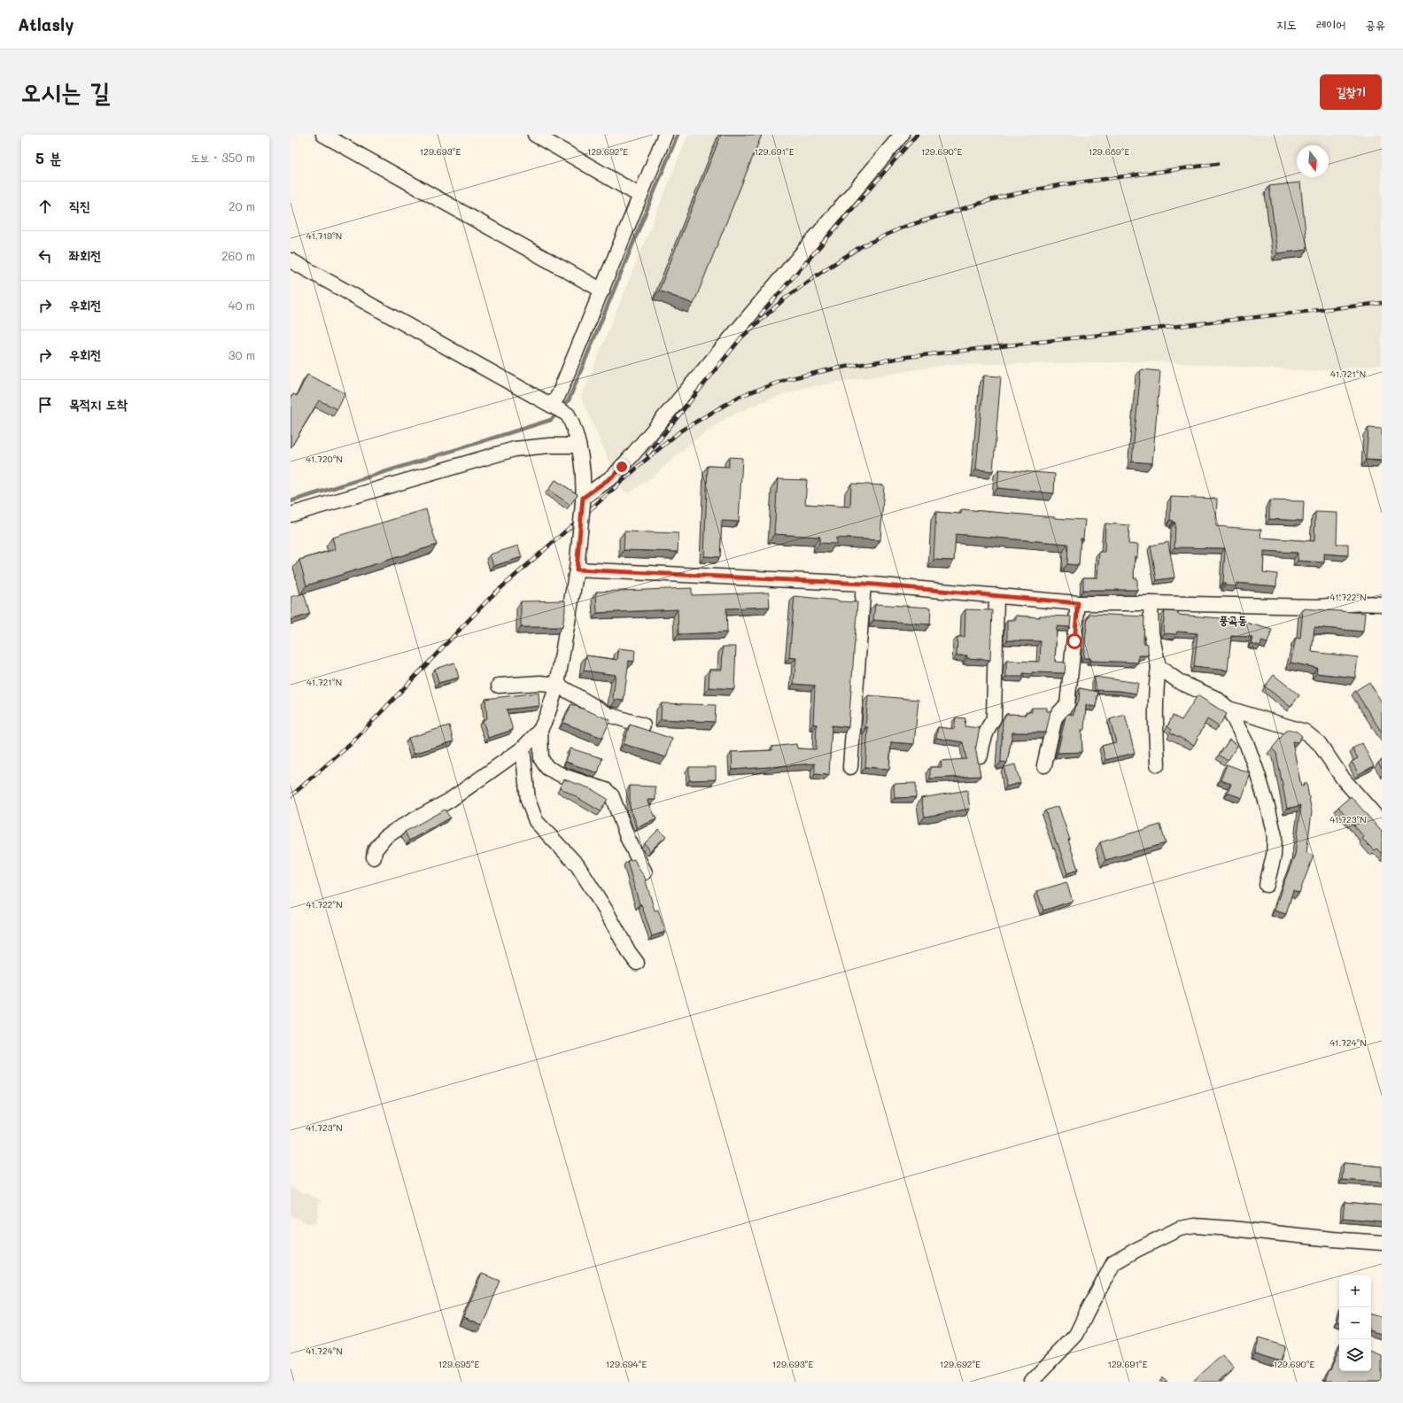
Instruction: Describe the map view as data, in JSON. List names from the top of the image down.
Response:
{
  "districts": ["풍곡동"],
  "north": "bottom",
  "page": {
    "header": "Atlasly",
    "nav": ["지도", "레이어", "공유"],
    "buttons": "길찾기",
    "title": "오시는 길",
    "heading": ["5 분", "도보 · 350 m"],
    "list": [
      ["직진", "20 m"],
      ["좌회전", "260 m"],
      ["우회전", "40 m"],
      ["우회전", "30 m"],
      "목적지 도착"
    ],
    "map_buttons": ["+", "−"]
  },
  "coordinates": [
    "129.693°E",
    "129.692°E",
    "129.691°E",
    "129.690°E",
    "129.689°E",
    "41.719°N",
    "41.721°N",
    "41.720°N",
    "41.722°N",
    "41.723°N",
    "41.724°N",
    "129.695°E",
    "129.694°E"
  ]
}
